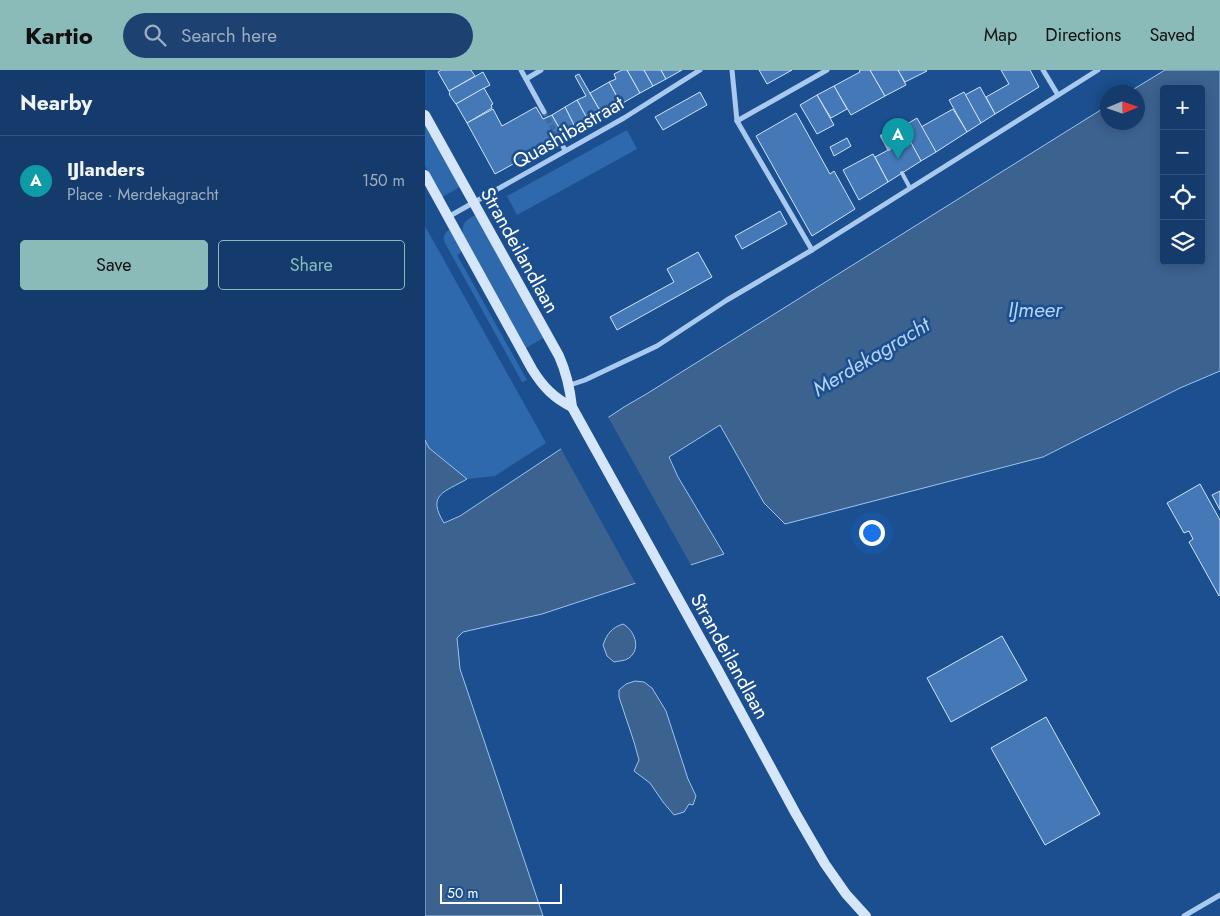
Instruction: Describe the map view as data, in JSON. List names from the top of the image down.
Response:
{
  "streets": {
    "street": ["Quashibastraat", "Strandeilandlaan"]
  },
  "crossings": [
    ["Quashibastraat", "Strandeilandlaan"]
  ],
  "water": ["IJmeer", "Merdekagracht"],
  "scale_bar": "50 m",
  "north": "right",
  "page": {
    "header": "Kartio",
    "search": "Search here",
    "nav": ["Map", "Directions", "Saved"],
    "heading": "Nearby",
    "map_buttons": ["+", "−"],
    "pins": "A",
    "list": [
      {
        "mark": "A",
        "name": "IJlanders",
        "note": "Place · Merdekagracht",
        "value": "150 m"
      }
    ],
    "buttons": ["Save", "Share"],
    "scale": "50 m"
  }
}
